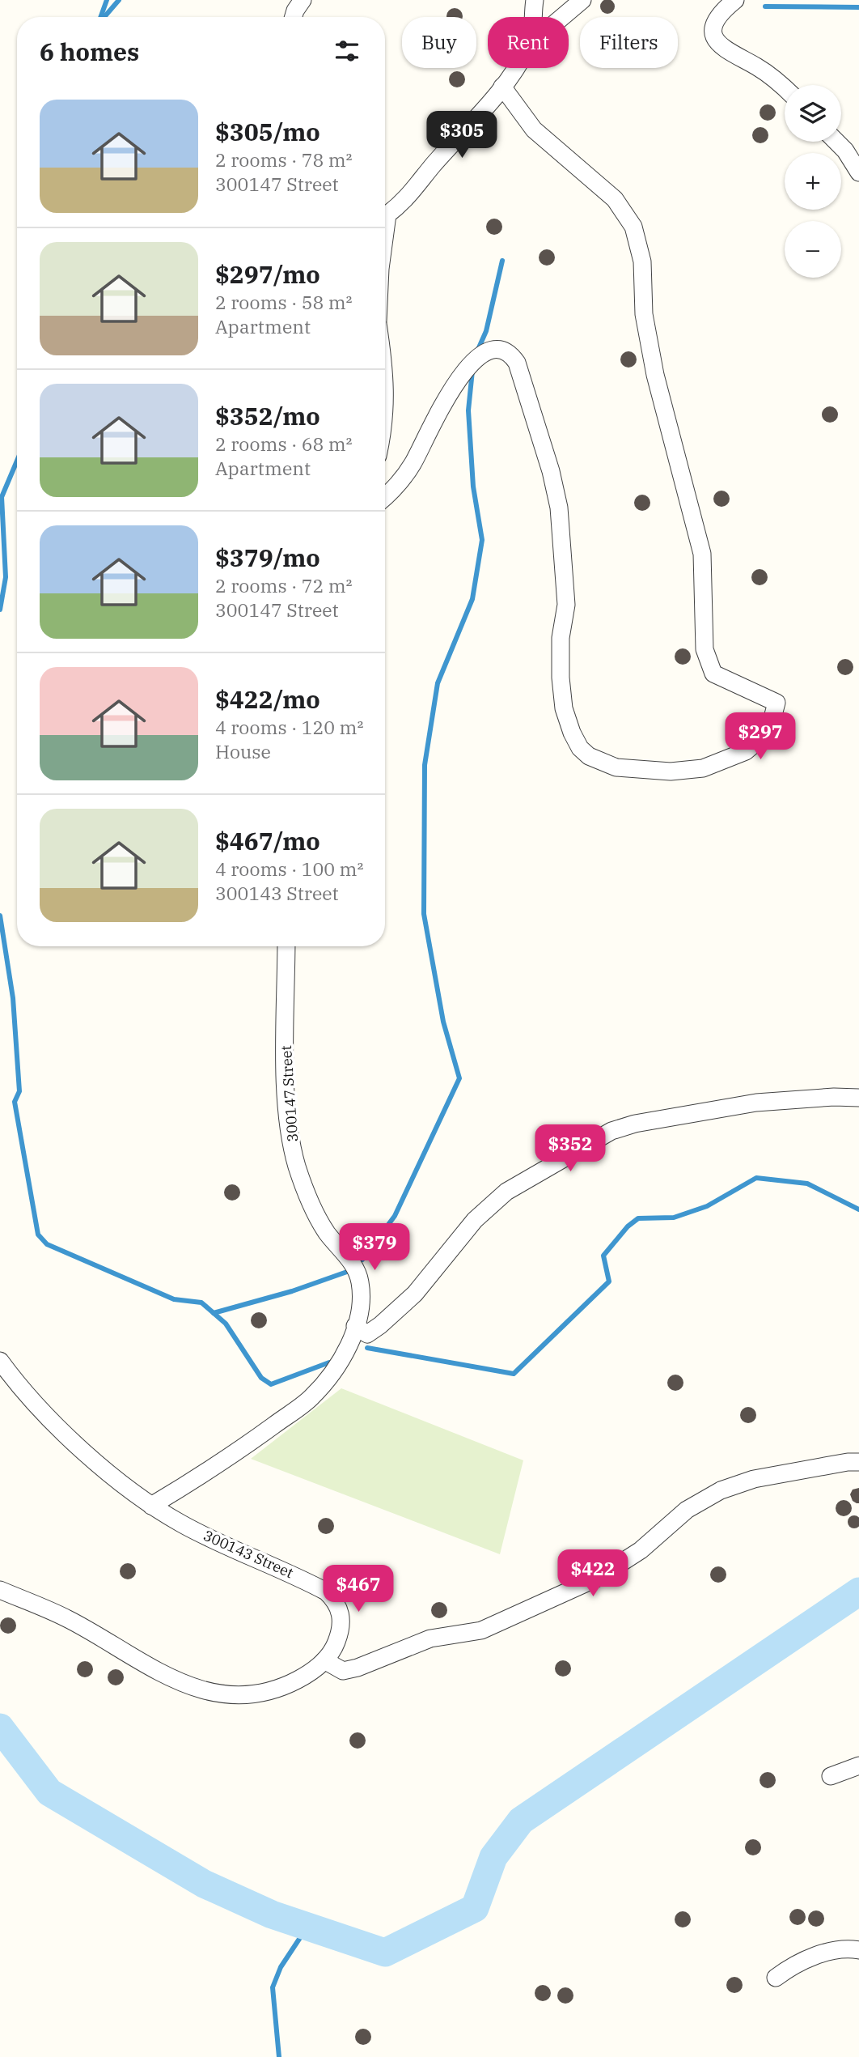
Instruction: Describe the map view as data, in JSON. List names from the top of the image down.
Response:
{
  "streets": {
    "street": ["300147 Street", "300143 Street"]
  },
  "crossings": [
    ["300147 Street", "300143 Street"]
  ],
  "page": {
    "chip": ["Buy", "Rent", "Filters"],
    "heading": "6 homes",
    "map_buttons": ["+", "−"],
    "list": [
      {
        "name": "$305/mo",
        "note": "2 rooms · 78 m² · 300147 Street"
      },
      {
        "name": "$297/mo",
        "note": "2 rooms · 58 m² · Apartment"
      },
      {
        "name": "$352/mo",
        "note": "2 rooms · 68 m² · Apartment"
      },
      {
        "name": "$379/mo",
        "note": "2 rooms · 72 m² · 300147 Street"
      },
      {
        "name": "$422/mo",
        "note": "4 rooms · 120 m² · House"
      },
      {
        "name": "$467/mo",
        "note": "4 rooms · 100 m² · 300143 Street"
      }
    ],
    "price": [
      "$305",
      "$297",
      "$352",
      "$379",
      "$422",
      "$467"
    ]
  }
}
